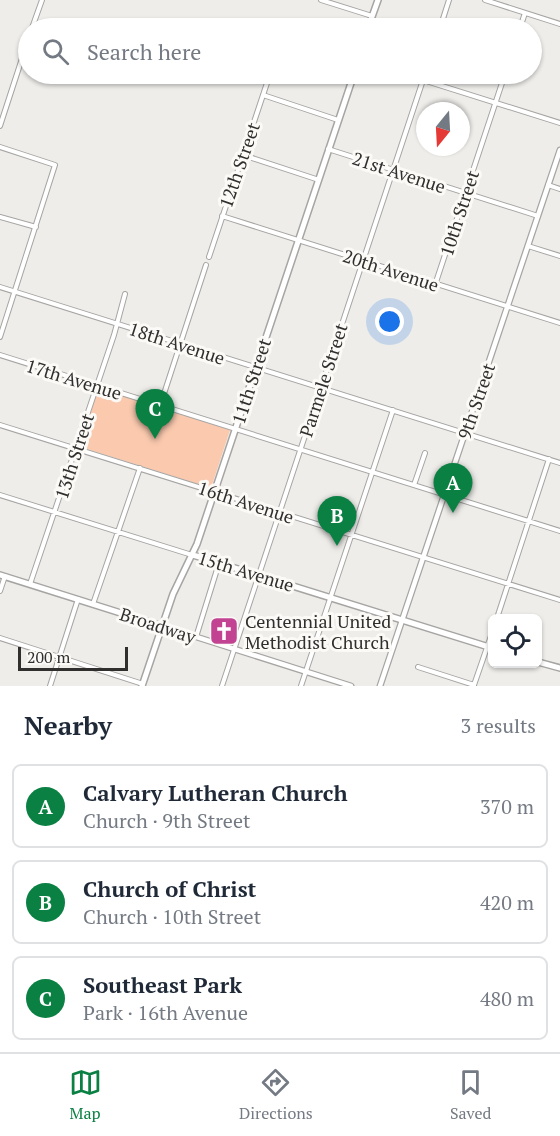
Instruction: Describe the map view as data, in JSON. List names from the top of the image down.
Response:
{
  "streets": {
    "main road": ["11th Street", "15th Avenue", "Broadway"],
    "street": [
      "12th Street",
      "21st Avenue",
      "10th Street",
      "20th Avenue",
      "18th Avenue",
      "17th Avenue",
      "Parmele Street",
      "9th Street",
      "13th Street",
      "16th Avenue"
    ]
  },
  "crossings": [
    ["12th Street", "20th Avenue"],
    ["21st Avenue", "10th Street"],
    ["21st Avenue", "Parmele Street"],
    ["21st Avenue", "11th Street"],
    ["21st Avenue", "9th Street"],
    ["10th Street", "20th Avenue"],
    ["20th Avenue", "Parmele Street"],
    ["20th Avenue", "11th Street"],
    ["20th Avenue", "9th Street"],
    ["18th Avenue", "Parmele Street"],
    ["18th Avenue", "11th Street"],
    ["18th Avenue", "9th Street"],
    ["18th Avenue", "13th Street"],
    ["17th Avenue", "Parmele Street"],
    ["17th Avenue", "11th Street"],
    ["17th Avenue", "9th Street"],
    ["17th Avenue", "13th Street"],
    ["Parmele Street", "16th Avenue"],
    ["Parmele Street", "15th Avenue"],
    ["Parmele Street", "Broadway"],
    ["11th Street", "16th Avenue"],
    ["11th Street", "15th Avenue"],
    ["11th Street", "Broadway"],
    ["9th Street", "16th Avenue"],
    ["9th Street", "15th Avenue"],
    ["13th Street", "16th Avenue"],
    ["13th Street", "15th Avenue"],
    ["13th Street", "Broadway"]
  ],
  "places": {
    "church": ["Centennial United Methodist Church"]
  },
  "scale_bar": "200 m",
  "north": "bottom",
  "page": {
    "search": "Search here",
    "pins": ["C", "A", "B"],
    "scale": "200 m",
    "heading": ["Nearby", "3 results"],
    "list": [
      {
        "mark": "A",
        "name": "Calvary Lutheran Church",
        "note": "Church · 9th Street",
        "value": "370 m"
      },
      {
        "mark": "B",
        "name": "Church of Christ",
        "note": "Church · 10th Street",
        "value": "420 m"
      },
      {
        "mark": "C",
        "name": "Southeast Park",
        "note": "Park · 16th Avenue",
        "value": "480 m"
      }
    ],
    "nav": ["Map", "Directions", "Saved"]
  }
}
